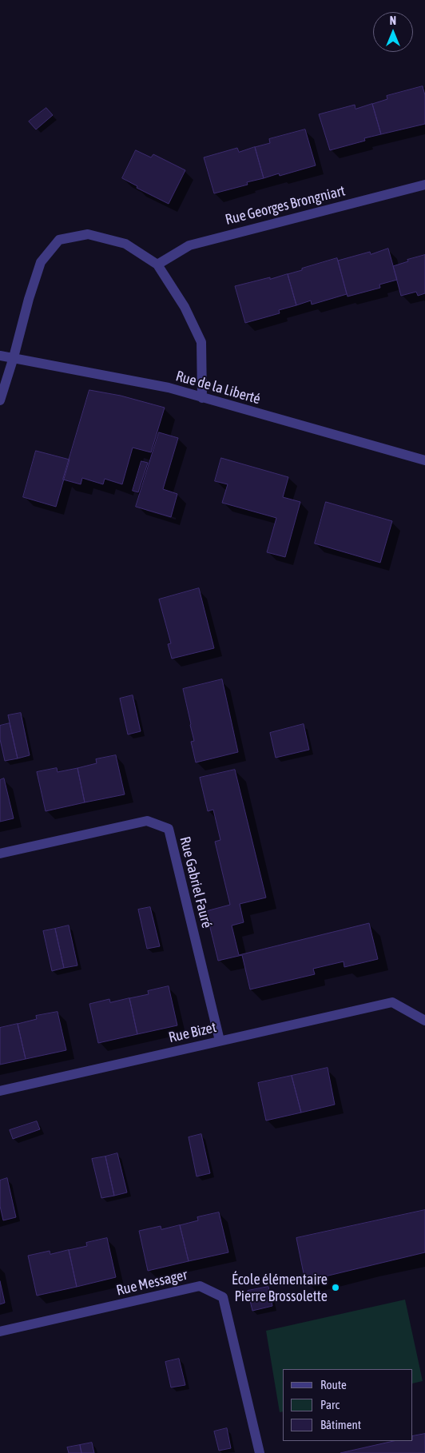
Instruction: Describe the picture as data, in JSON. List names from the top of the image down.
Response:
{
  "streets": {
    "street": [
      "Rue Georges Brongniart",
      "Rue de la Liberté",
      "Rue Gabriel Fauré",
      "Rue Bizet",
      "Rue Messager"
    ]
  },
  "crossings": [
    ["Rue Gabriel Fauré", "Rue Bizet"]
  ],
  "places": ["École élémentaire Pierre Brossolette"],
  "legend": ["Route", "Parc", "Bâtiment"],
  "north": "top"
}
